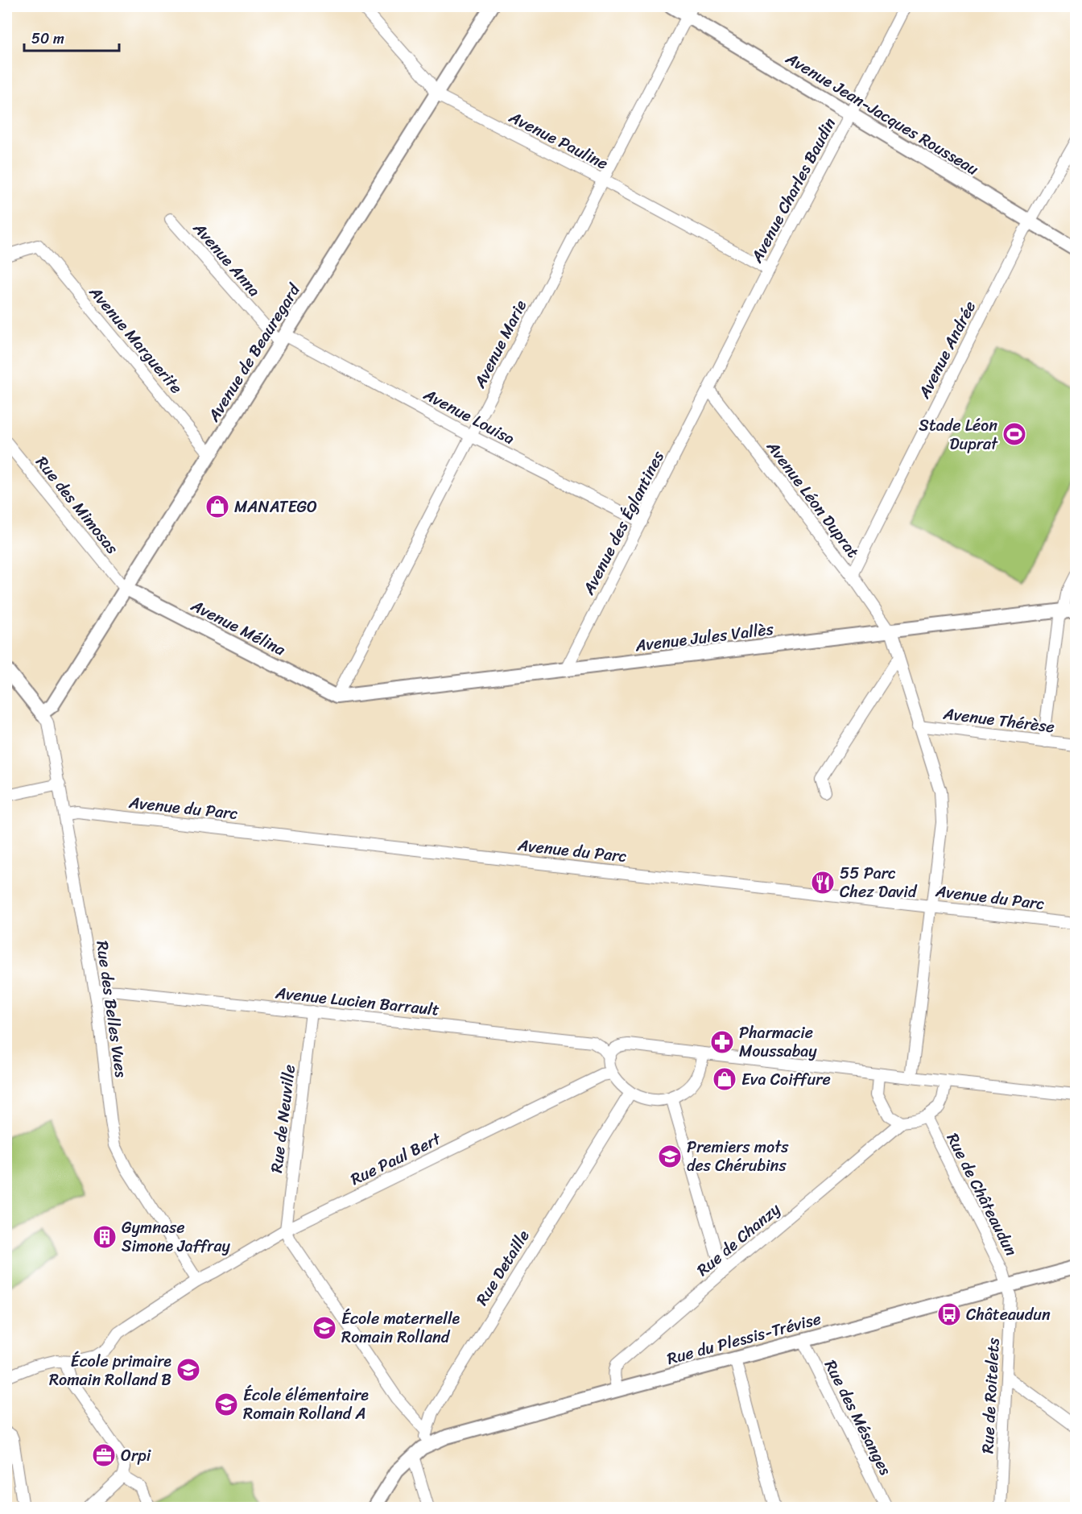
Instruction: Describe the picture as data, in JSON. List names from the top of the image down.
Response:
{
  "streets": {
    "street": [
      "Avenue Jean-Jacques Rousseau",
      "Avenue Pauline",
      "Avenue Charles Baudin",
      "Avenue Anna",
      "Avenue Marguerite",
      "Avenue Marie",
      "Avenue Andrée",
      "Avenue de Beauregard",
      "Avenue Louisa",
      "Avenue Léon Duprat",
      "Rue des Mimosas",
      "Avenue des Églantines",
      "Avenue Mélina",
      "Avenue Jules Vallès",
      "Avenue Thérèse",
      "Avenue du Parc",
      "Avenue Lucien Barrault",
      "Rue des Belles Vues",
      "Rue de Neuville",
      "Rue Paul Bert",
      "Rue de Châteaudun",
      "Rue de Chanzy",
      "Rue Detaille",
      "Rue du Plessis-Trévise",
      "Rue de Roitelets",
      "Rue des Mésanges"
    ]
  },
  "crossings": [
    ["Avenue Jean-Jacques Rousseau", "Avenue Charles Baudin"],
    ["Avenue Jean-Jacques Rousseau", "Avenue Marie"],
    ["Avenue Jean-Jacques Rousseau", "Avenue Andrée"],
    ["Avenue Pauline", "Avenue Charles Baudin"],
    ["Avenue Pauline", "Avenue Marie"],
    ["Avenue Pauline", "Avenue de Beauregard"],
    ["Avenue Charles Baudin", "Avenue Léon Duprat"],
    ["Avenue Charles Baudin", "Avenue des Églantines"],
    ["Avenue Anna", "Avenue de Beauregard"],
    ["Avenue Anna", "Avenue Louisa"],
    ["Avenue Marguerite", "Avenue de Beauregard"],
    ["Avenue Marie", "Avenue Louisa"],
    ["Avenue Marie", "Avenue Mélina"],
    ["Avenue Marie", "Avenue Jules Vallès"],
    ["Avenue Andrée", "Avenue Léon Duprat"],
    ["Avenue de Beauregard", "Avenue Louisa"],
    ["Avenue de Beauregard", "Rue des Mimosas"],
    ["Avenue de Beauregard", "Avenue Mélina"],
    ["Avenue de Beauregard", "Rue des Belles Vues"],
    ["Avenue Louisa", "Avenue des Églantines"],
    ["Avenue Léon Duprat", "Avenue des Églantines"],
    ["Avenue Léon Duprat", "Avenue Jules Vallès"],
    ["Avenue Léon Duprat", "Avenue Thérèse"],
    ["Avenue Léon Duprat", "Avenue du Parc"],
    ["Rue des Mimosas", "Avenue Mélina"],
    ["Avenue des Églantines", "Avenue Jules Vallès"],
    ["Avenue Mélina", "Avenue Jules Vallès"],
    ["Avenue du Parc", "Rue des Belles Vues"],
    ["Avenue Lucien Barrault", "Rue des Belles Vues"],
    ["Avenue Lucien Barrault", "Rue de Neuville"],
    ["Rue des Belles Vues", "Rue Paul Bert"],
    ["Rue de Neuville", "Rue Paul Bert"],
    ["Rue de Châteaudun", "Rue du Plessis-Trévise"],
    ["Rue de Châteaudun", "Rue de Roitelets"],
    ["Rue de Chanzy", "Rue du Plessis-Trévise"],
    ["Rue Detaille", "Rue du Plessis-Trévise"],
    ["Rue du Plessis-Trévise", "Rue de Roitelets"],
    ["Rue du Plessis-Trévise", "Rue des Mésanges"]
  ],
  "places": {
    "sports": ["Stade Léon Duprat"],
    "shop": ["MANATEGO", "Eva Coiffure"],
    "restaurant": ["55 Parc Chez David"],
    "pharmacy": ["Pharmacie Moussabay"],
    "school or university": [
      "Premiers mots des Chérubins",
      "École maternelle Romain Rolland",
      "École primaire Romain Rolland B",
      "École élémentaire Romain Rolland A"
    ],
    "building": ["Gymnase Simone Jaffray"],
    "bus stop": ["Châteaudun"],
    "office": ["Orpi"]
  },
  "scale_bar": "50 m"
}
